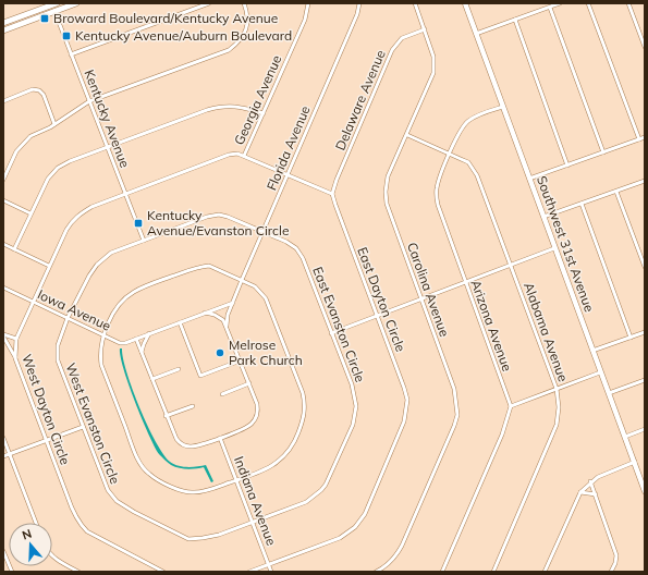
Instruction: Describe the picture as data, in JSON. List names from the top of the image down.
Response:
{
  "streets": {
    "main road": ["Southwest 31st Avenue"],
    "street": [
      "Georgia Avenue",
      "Delaware Avenue",
      "Kentucky Avenue",
      "Florida Avenue",
      "Carolina Avenue",
      "East Dayton Circle",
      "Iowa Avenue",
      "East Evanston Circle",
      "Arizona Avenue",
      "Alabama Avenue",
      "West Dayton Circle",
      "West Evanston Circle",
      "Indiana Avenue"
    ]
  },
  "crossings": [
    ["Delaware Avenue", "Carolina Avenue"],
    ["Delaware Avenue", "East Dayton Circle"],
    ["Kentucky Avenue", "East Evanston Circle"],
    ["Kentucky Avenue", "West Dayton Circle"],
    ["Kentucky Avenue", "West Evanston Circle"],
    ["Florida Avenue", "Iowa Avenue"],
    ["Florida Avenue", "East Evanston Circle"],
    ["Southwest 31st Avenue", "Arizona Avenue"],
    ["Carolina Avenue", "Alabama Avenue"],
    ["East Dayton Circle", "Indiana Avenue"],
    ["Iowa Avenue", "West Dayton Circle"],
    ["Iowa Avenue", "West Evanston Circle"],
    ["East Evanston Circle", "West Evanston Circle"],
    ["East Evanston Circle", "Indiana Avenue"],
    ["Arizona Avenue", "Alabama Avenue"],
    ["West Evanston Circle", "Indiana Avenue"]
  ],
  "places": {
    "transit": ["Broward Boulevard/Kentucky Avenue", "Kentucky Avenue/Auburn Boulevard", "Kentucky Avenue/Evanston Circle"],
    "other": ["Melrose Park Church"]
  },
  "north": "top"
}
